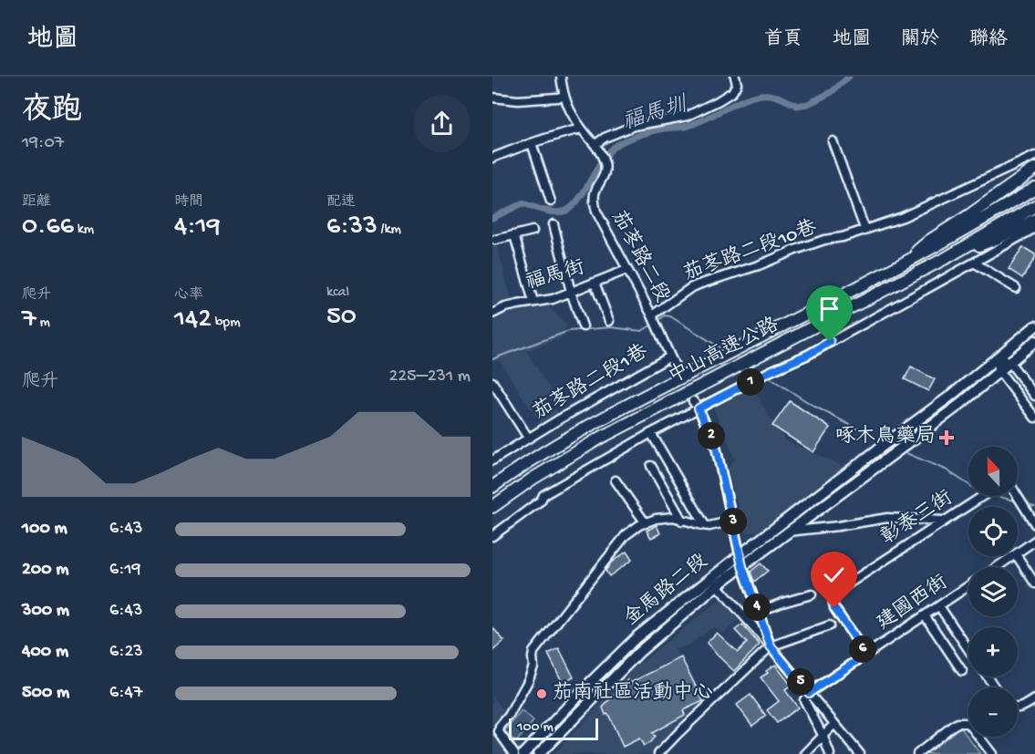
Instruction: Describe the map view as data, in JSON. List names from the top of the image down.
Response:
{
  "streets": {
    "highway": ["中山高速公路"],
    "main road": ["金馬路二段"],
    "street": [
      "茄苳路二段10巷",
      "茄苳路二段",
      "福馬街",
      "茄苳路二段1巷",
      "彰泰三街",
      "建國西街"
    ]
  },
  "crossings": [
    ["茄苳路二段10巷", "茄苳路二段"],
    ["茄苳路二段", "福馬街"],
    ["茄苳路二段", "茄苳路二段1巷"],
    ["彰泰三街", "建國西街"]
  ],
  "water": ["福馬圳"],
  "places": {
    "health": ["啄木鳥藥局"],
    "other": ["茄南社區活動中心"]
  },
  "scale_bar": "100 m",
  "north": "top",
  "page": {
    "header": "地圖",
    "nav": [
      "首頁",
      "地圖",
      "關於",
      "聯絡"
    ],
    "heading": ["夜跑", "19:07"],
    "stats": [
      ["距離", "0.66 km"],
      ["時間", "4:19"],
      ["配速", "6:33 /km"],
      ["爬升", "7 m"],
      ["心率", "142 bpm"],
      ["kcal", "50"]
    ],
    "chart": ["爬升", "225–231 m"],
    "pins": [
      "1",
      "2",
      "3",
      "4",
      "6",
      "5"
    ],
    "map_buttons": ["+", "−"],
    "list": [
      {
        "name": "100 m",
        "note": "6:43"
      },
      {
        "name": "200 m",
        "note": "6:19"
      },
      {
        "name": "300 m",
        "note": "6:43"
      },
      {
        "name": "400 m",
        "note": "6:23"
      },
      {
        "name": "500 m",
        "note": "6:47"
      }
    ],
    "scale": "100 m"
  }
}
